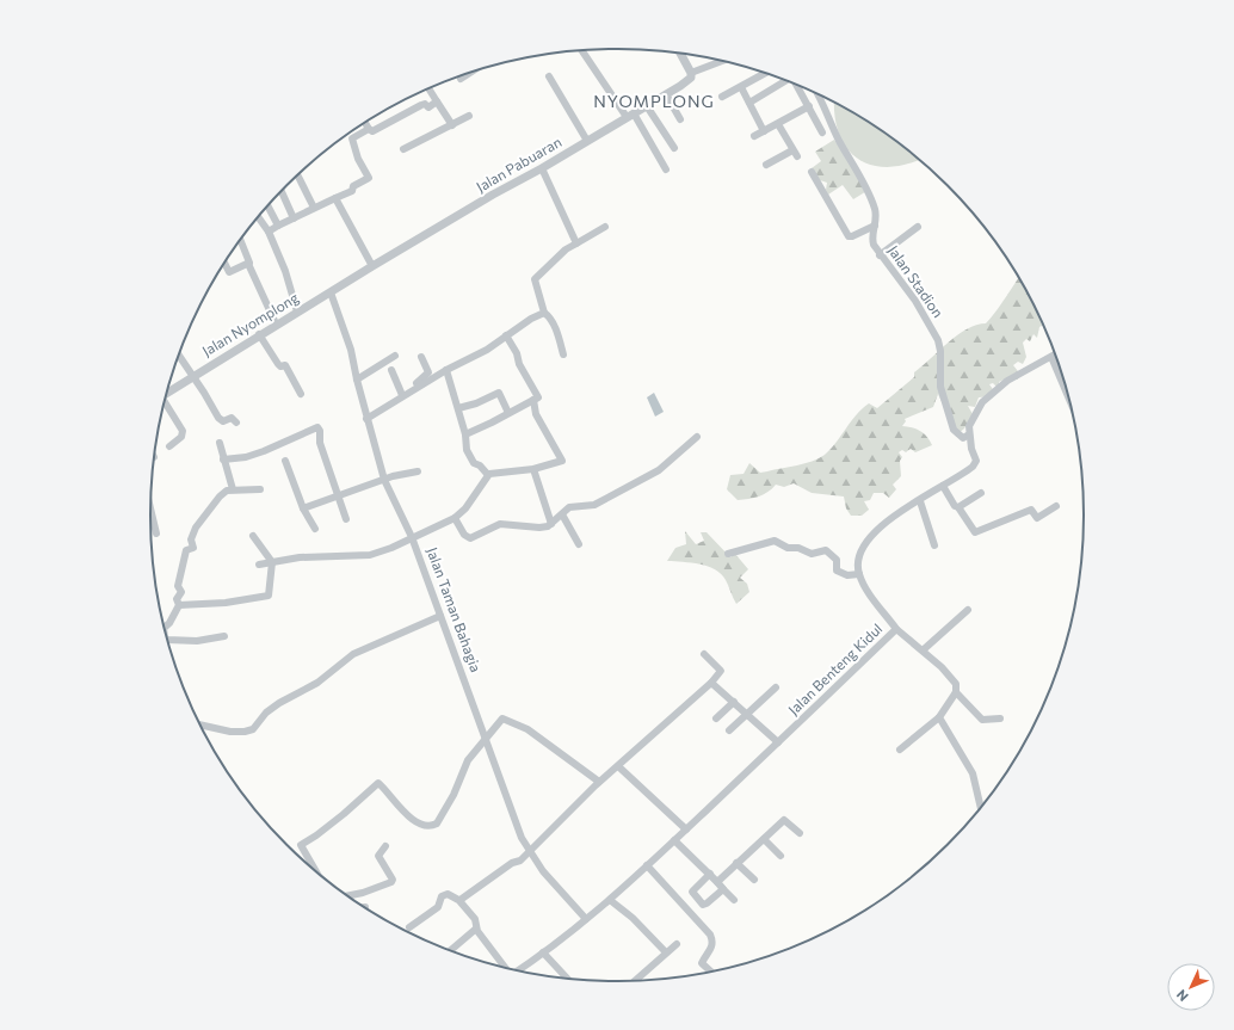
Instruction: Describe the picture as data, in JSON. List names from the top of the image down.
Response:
{
  "streets": {
    "street": [
      "Jalan Pabuaran",
      "Jalan Stadion",
      "Jalan Nyomplong",
      "Jalan Taman Bahagia",
      "Jalan Benteng Kidul"
    ]
  },
  "crossings": [
    ["Jalan Pabuaran", "Jalan Nyomplong"],
    ["Jalan Pabuaran", "Jalan Taman Bahagia"],
    ["Jalan Nyomplong", "Jalan Taman Bahagia"],
    ["Jalan Taman Bahagia", "Jalan Benteng Kidul"]
  ],
  "districts": ["NYOMPLONG"],
  "north": "bottom left"
}
